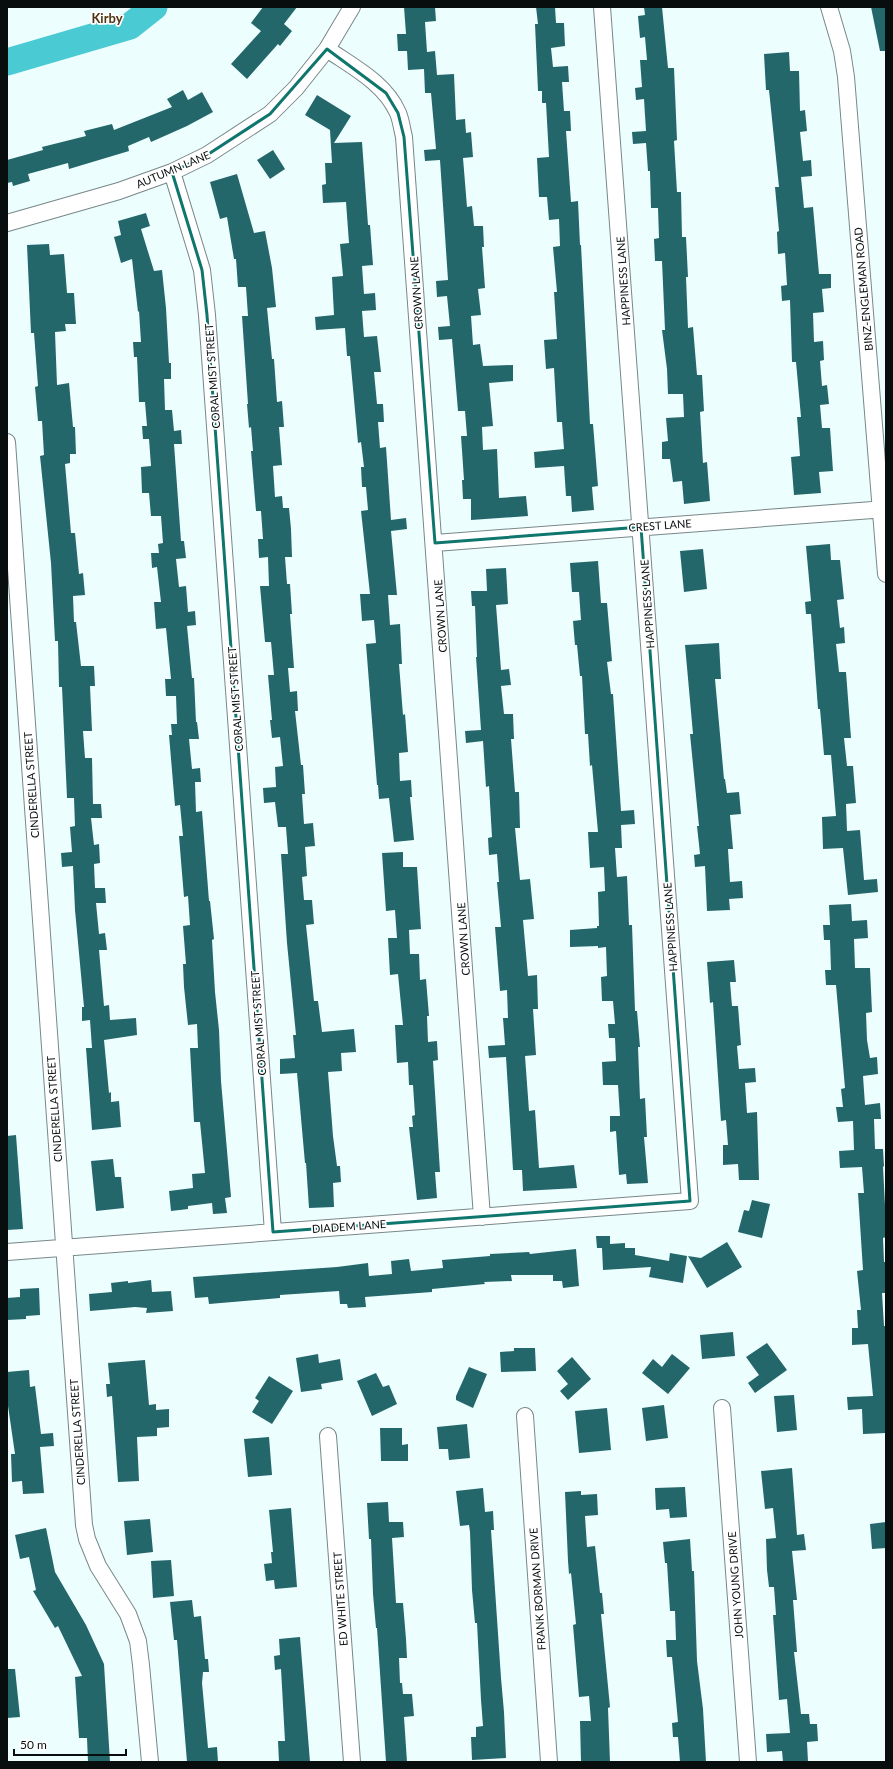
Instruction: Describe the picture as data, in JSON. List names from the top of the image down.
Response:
{
  "streets": {
    "street": [
      "AUTUMN LANE",
      "HAPPINESS LANE",
      "BINZ-ENGLEMAN ROAD",
      "CROWN LANE",
      "CORAL MIST STREET",
      "CREST LANE",
      "CINDERELLA STREET",
      "DIADEM LANE",
      "JOHN YOUNG DRIVE",
      "FRANK BORMAN DRIVE",
      "ED WHITE STREET"
    ]
  },
  "crossings": [
    ["AUTUMN LANE", "CROWN LANE"],
    ["AUTUMN LANE", "CORAL MIST STREET"],
    ["HAPPINESS LANE", "CREST LANE"],
    ["HAPPINESS LANE", "DIADEM LANE"],
    ["BINZ-ENGLEMAN ROAD", "CREST LANE"],
    ["CROWN LANE", "CREST LANE"],
    ["CROWN LANE", "DIADEM LANE"],
    ["CORAL MIST STREET", "DIADEM LANE"],
    ["CINDERELLA STREET", "DIADEM LANE"]
  ],
  "districts": ["Kirby"],
  "scale_bar": "50 m"
}
